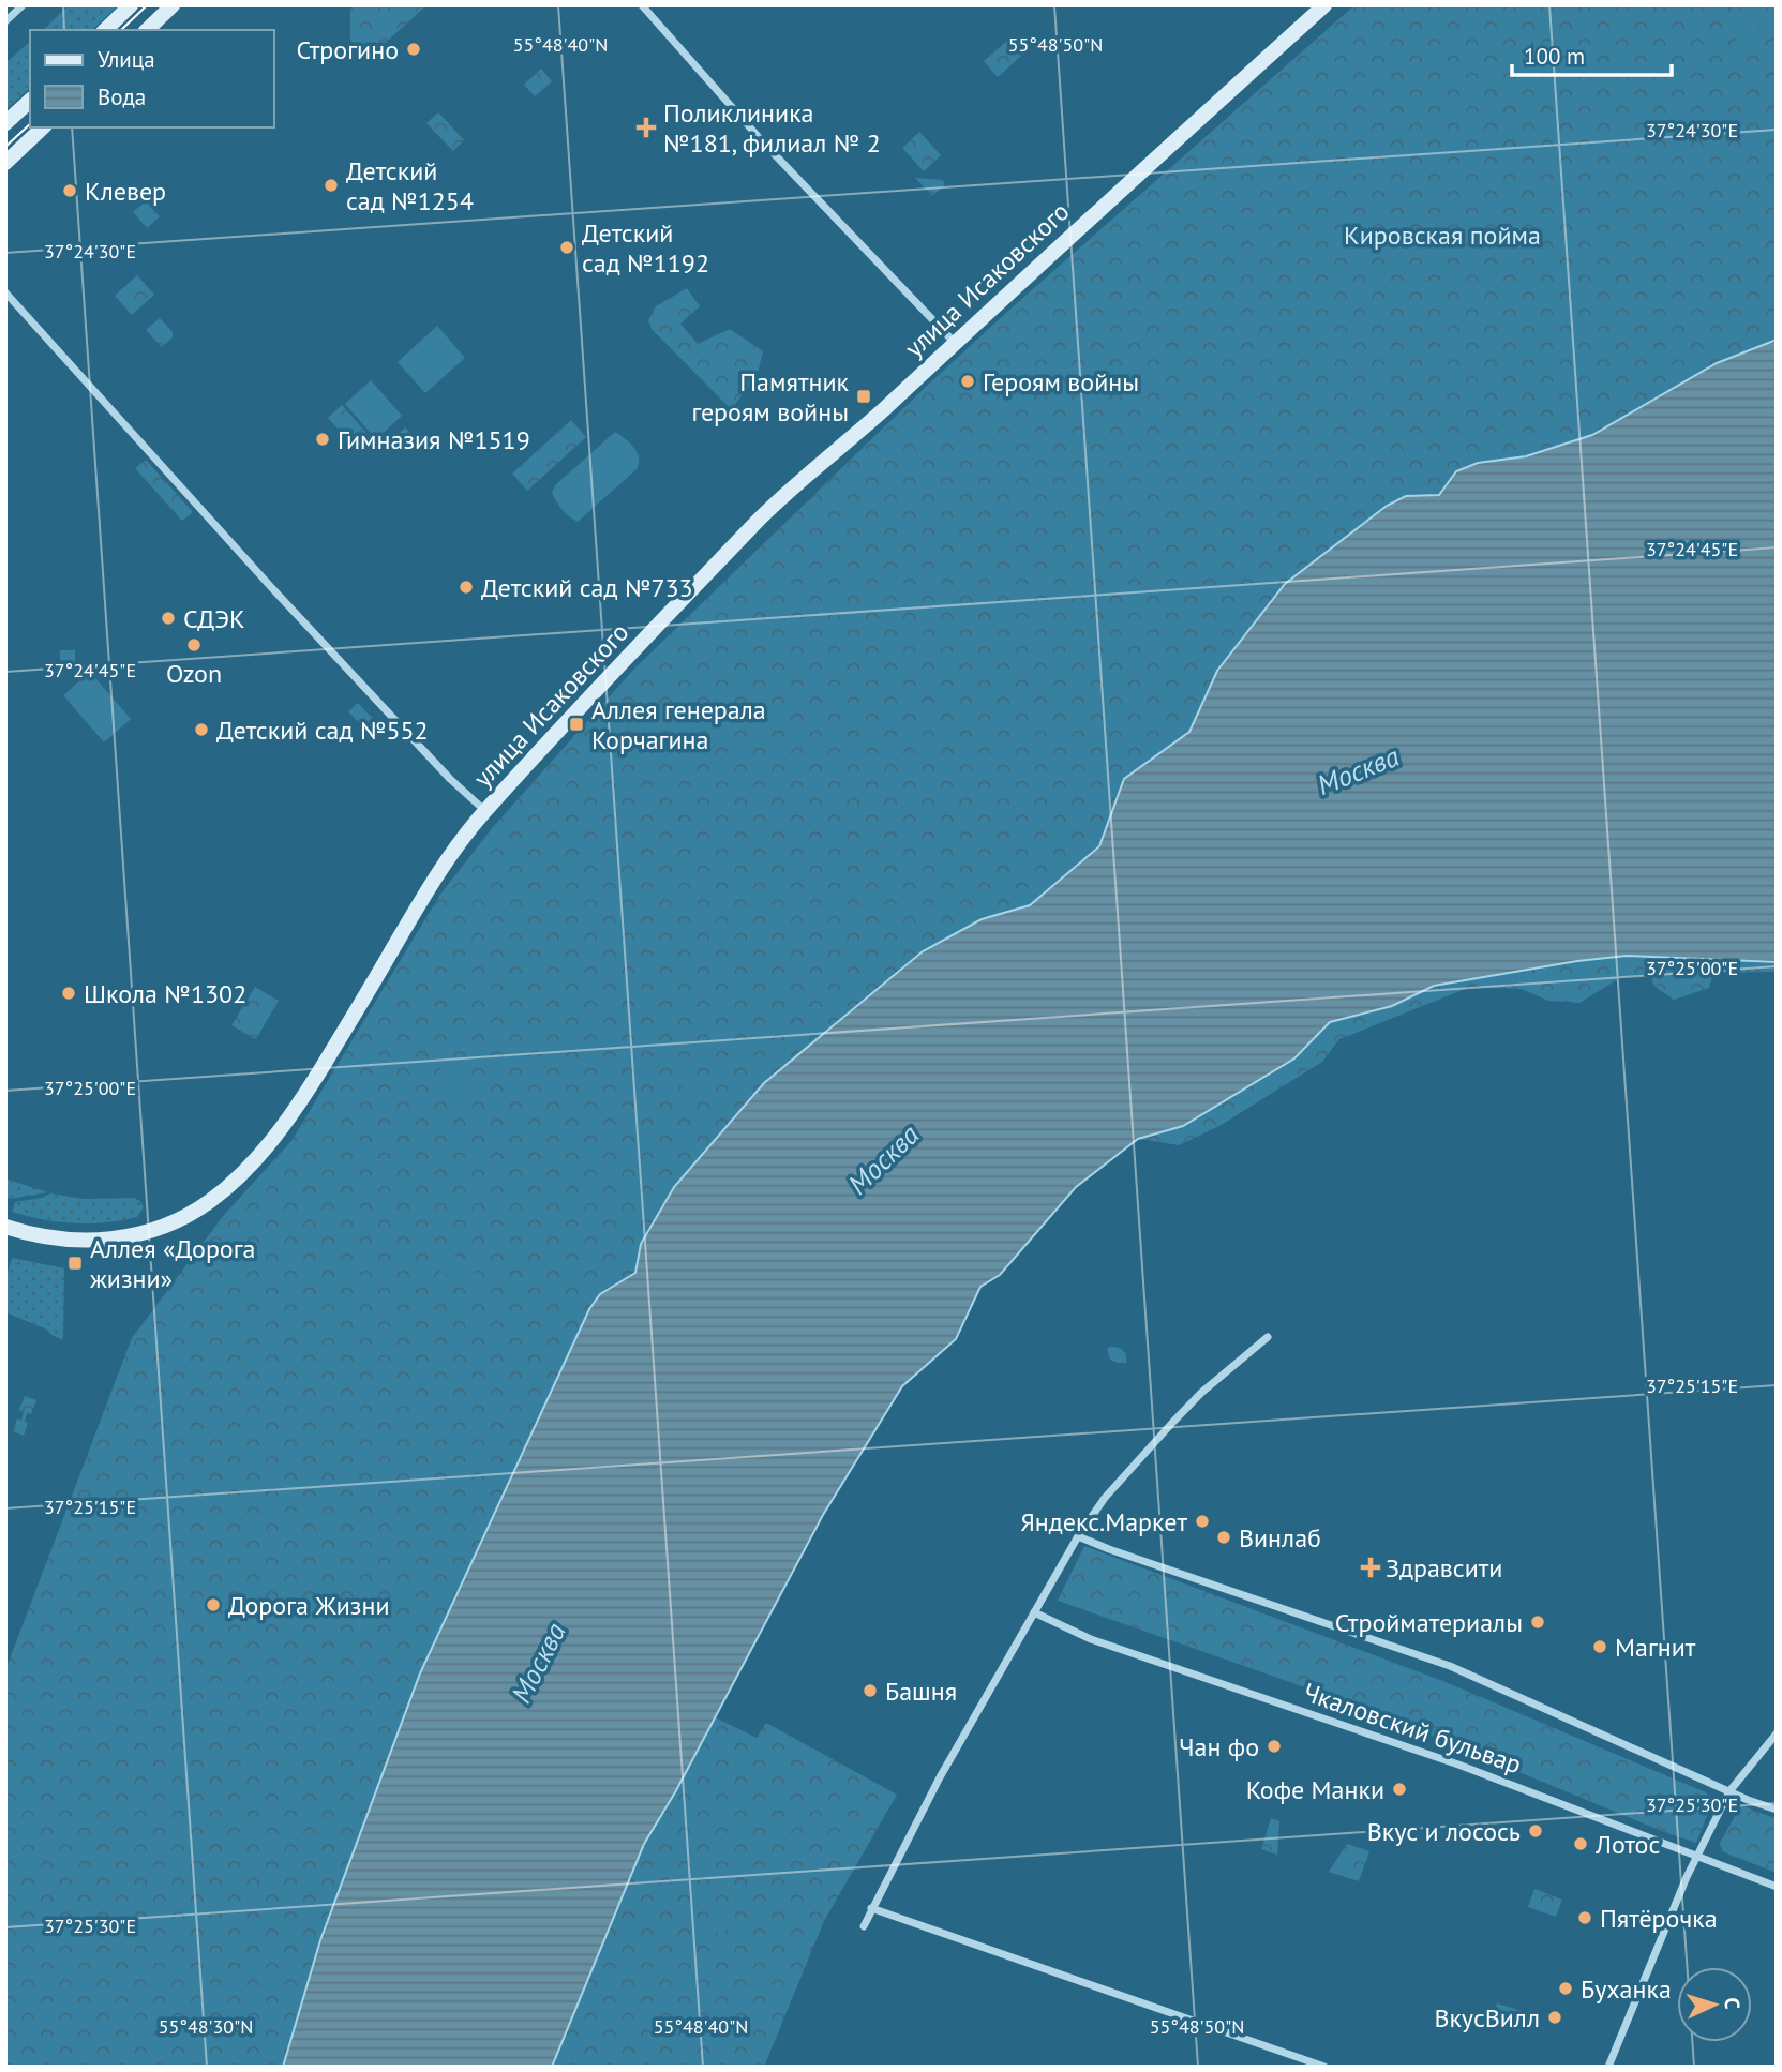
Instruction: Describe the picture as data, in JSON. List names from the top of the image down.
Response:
{
  "streets": {
    "street": ["улица Исаковского", "Чкаловский бульвар"]
  },
  "water": ["Москва"],
  "parks": ["Кировская пойма"],
  "places": {
    "other": [
      "Строгино",
      "Детский сад №1254",
      "Клевер",
      "Детский сад №1192",
      "Героям войны",
      "Гимназия №1519",
      "Детский сад №733",
      "СДЭК",
      "Ozon",
      "Детский сад №552",
      "Школа №1302",
      "Яндекс.Маркет",
      "Винлаб",
      "Дорога Жизни",
      "Стройматериалы",
      "Магнит",
      "Башня",
      "Чан фо",
      "Кофе Манки",
      "Вкус и лосось",
      "Лотос",
      "Пятёрочка",
      "Буханка",
      "ВкусВилл"
    ],
    "health": ["Поликлиника №181, филиал № 2", "Здравсити"],
    "transit": ["Памятник героям войны", "Аллея генерала Корчагина", "Аллея «Дорога жизни»"]
  },
  "legend": ["Улица", "Вода"],
  "scale_bar": "100 m",
  "north": "right",
  "coordinates": [
    "55°48'40\"N",
    "55°48'50\"N",
    "37°24'30\"E",
    "37°24'45\"E",
    "37°25'00\"E",
    "37°25'15\"E",
    "37°25'30\"E",
    "55°48'30\"N"
  ]
}
